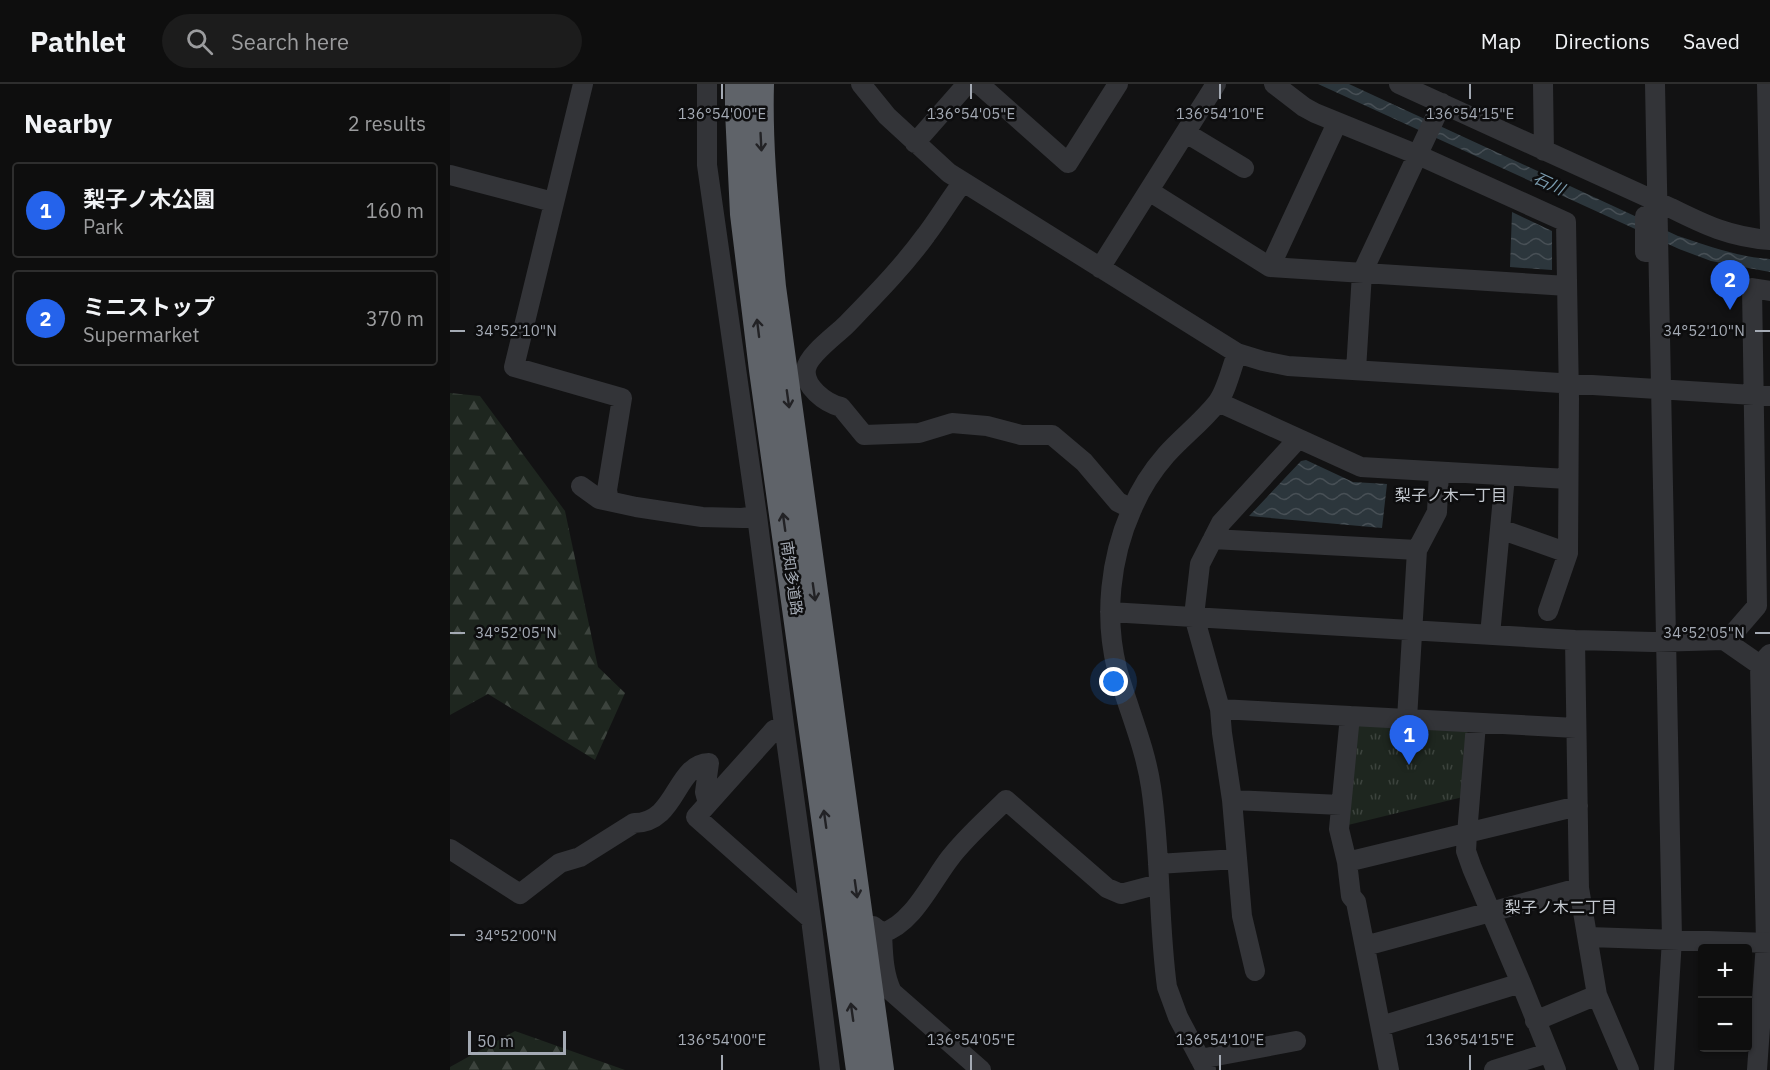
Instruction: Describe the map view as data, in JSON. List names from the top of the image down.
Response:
{
  "streets": {
    "highway": ["南知多道路"]
  },
  "districts": ["梨子ノ木一丁目", "梨子ノ木二丁目"],
  "water": ["石川"],
  "scale_bar": "50 m",
  "page": {
    "header": "Pathlet",
    "search": "Search here",
    "nav": ["Map", "Directions", "Saved"],
    "heading": ["Nearby", "2 results"],
    "list": [
      {
        "mark": "1",
        "name": "梨子ノ木公園",
        "note": "Park",
        "value": "160 m"
      },
      {
        "mark": "2",
        "name": "ミニストップ",
        "note": "Supermarket",
        "value": "370 m"
      }
    ],
    "pins": ["2", "1"],
    "map_buttons": ["+", "−"],
    "scale": "50 m"
  },
  "coordinates": [
    "136°54'00\"E",
    "136°54'05\"E",
    "136°54'10\"E",
    "136°54'15\"E",
    "34°52'10\"N",
    "34°52'05\"N",
    "34°52'00\"N"
  ]
}
